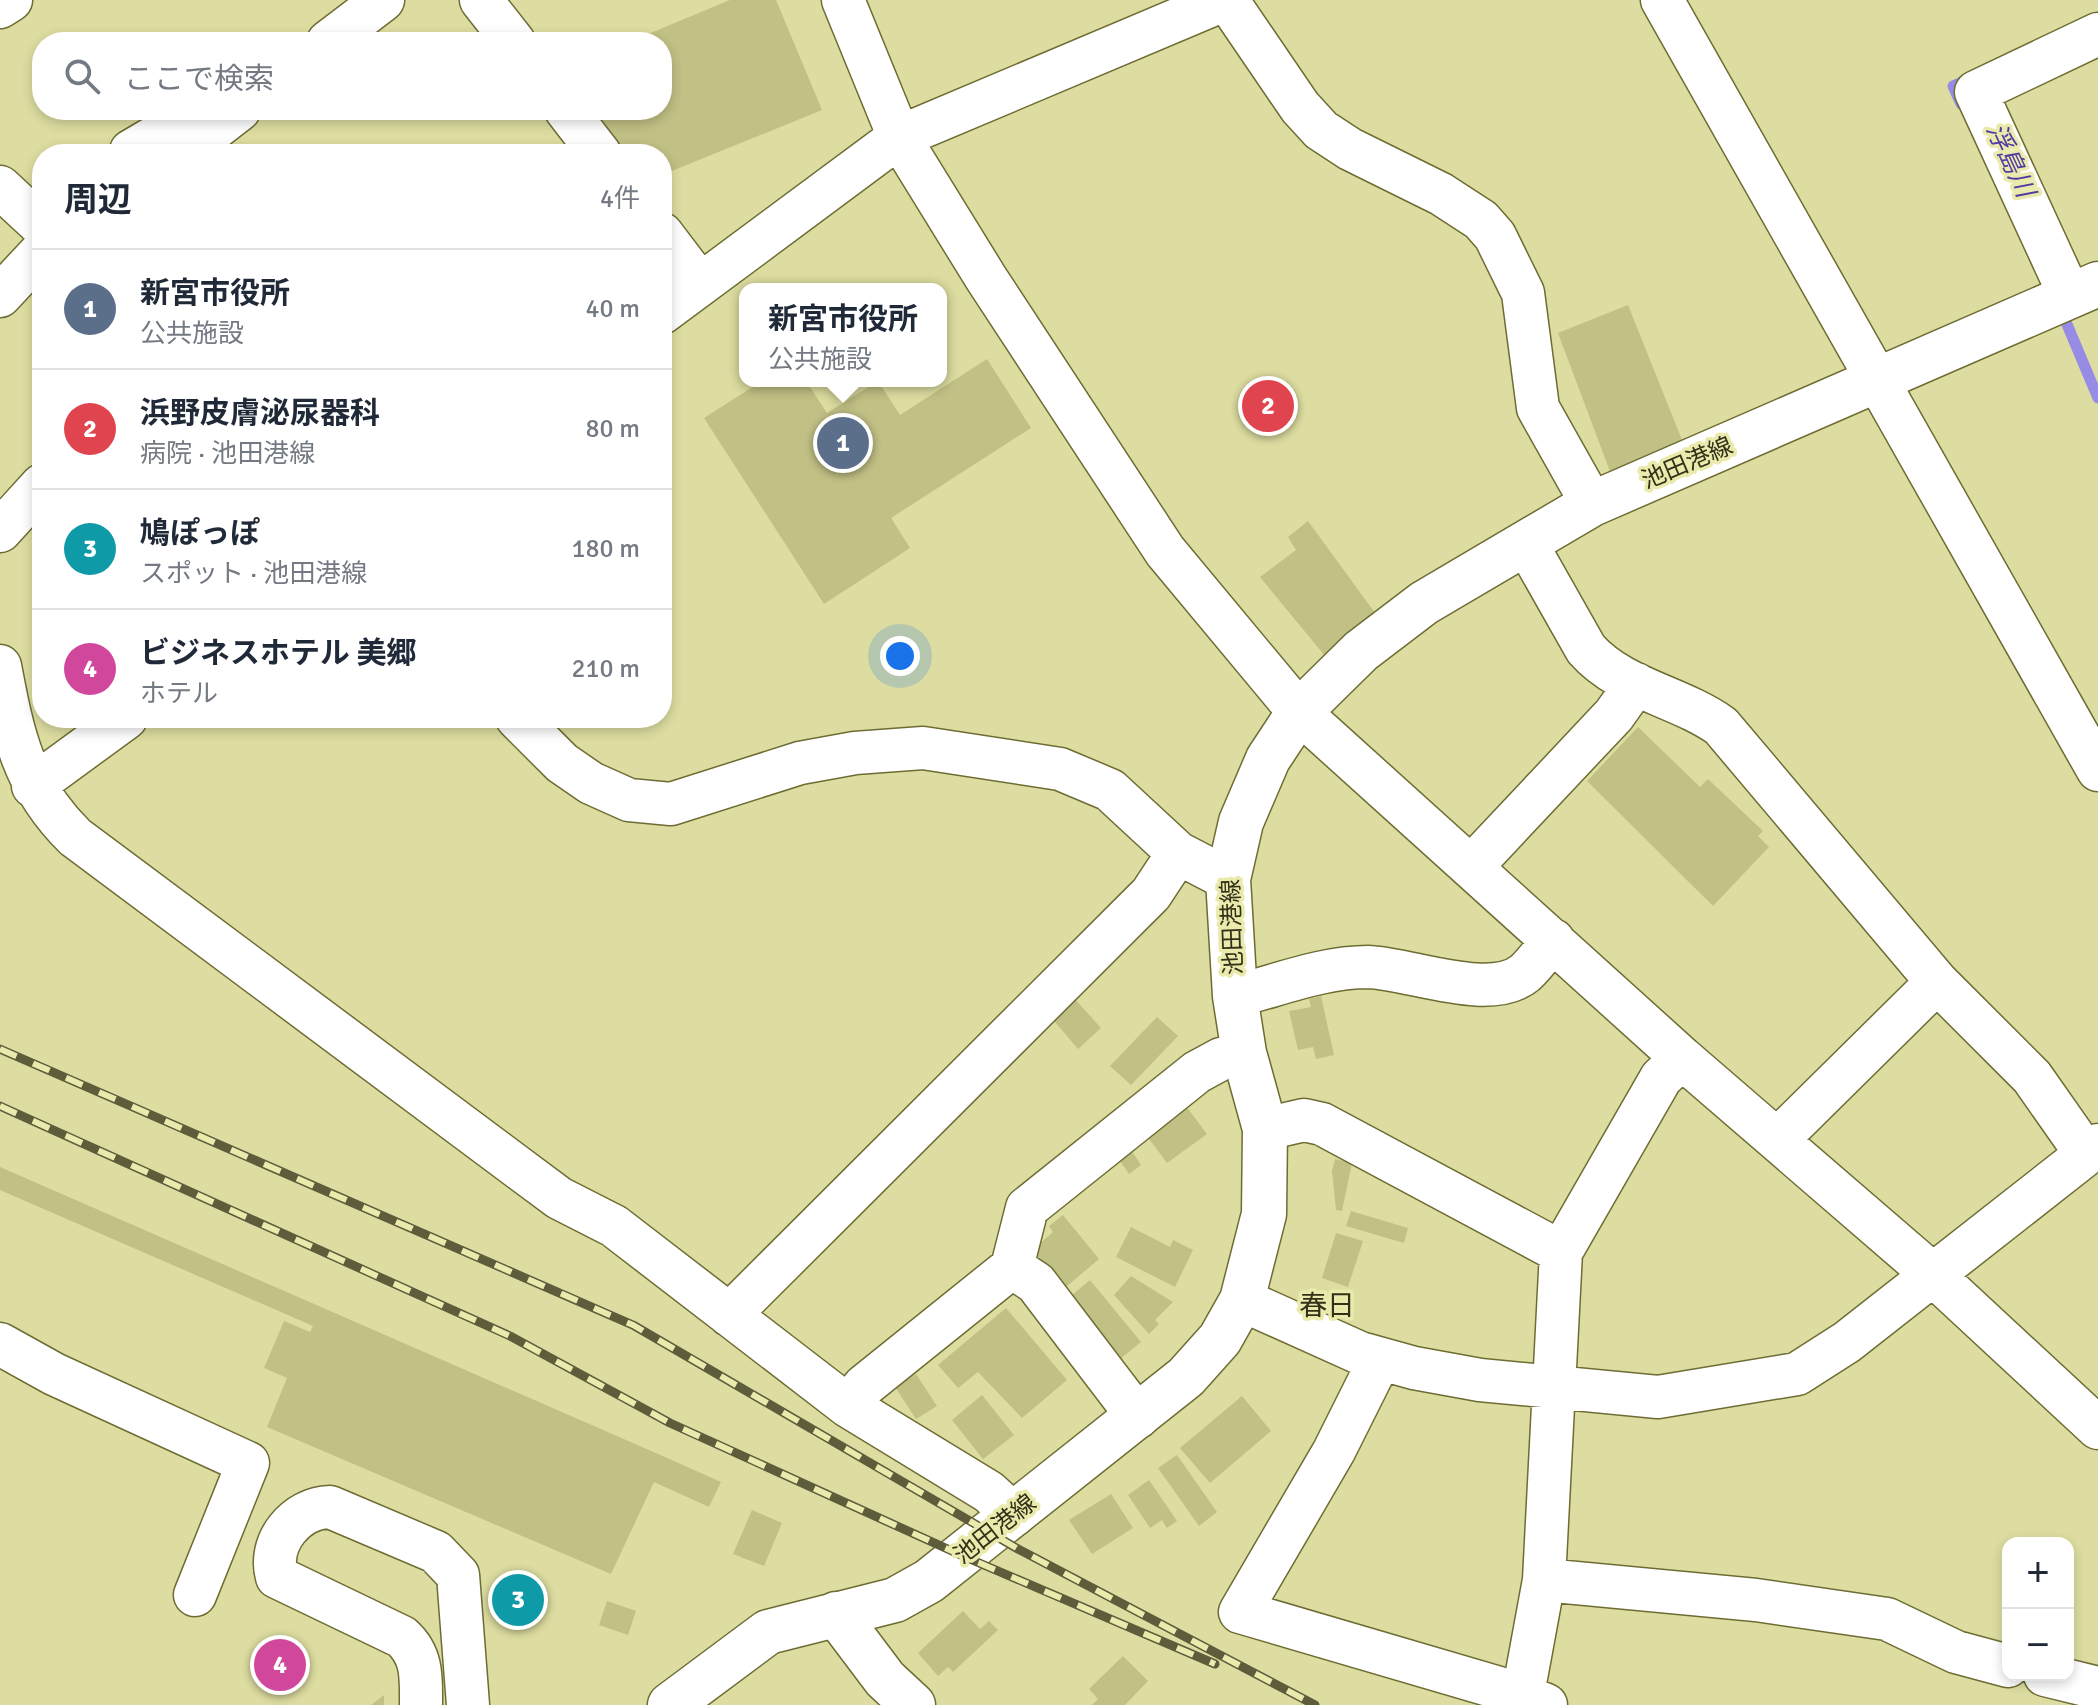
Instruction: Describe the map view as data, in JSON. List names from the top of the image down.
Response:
{
  "streets": {
    "main road": ["池田港線"]
  },
  "districts": ["春日"],
  "water": ["浮島川"],
  "page": {
    "search": "ここで検索",
    "heading": ["周辺", "4件"],
    "list": [
      {
        "mark": "1",
        "name": "新宮市役所",
        "note": "公共施設",
        "value": "40 m"
      },
      {
        "mark": "2",
        "name": "浜野皮膚泌尿器科",
        "note": "病院 · 池田港線",
        "value": "80 m"
      },
      {
        "mark": "3",
        "name": "鳩ぽっぽ",
        "note": "スポット · 池田港線",
        "value": "180 m"
      },
      {
        "mark": "4",
        "name": "ビジネスホテル 美郷",
        "note": "ホテル",
        "value": "210 m"
      }
    ],
    "popup": ["新宮市役所", "公共施設"],
    "pins": [
      "2",
      "1",
      "3",
      "4"
    ],
    "map_buttons": ["+", "−"]
  }
}
